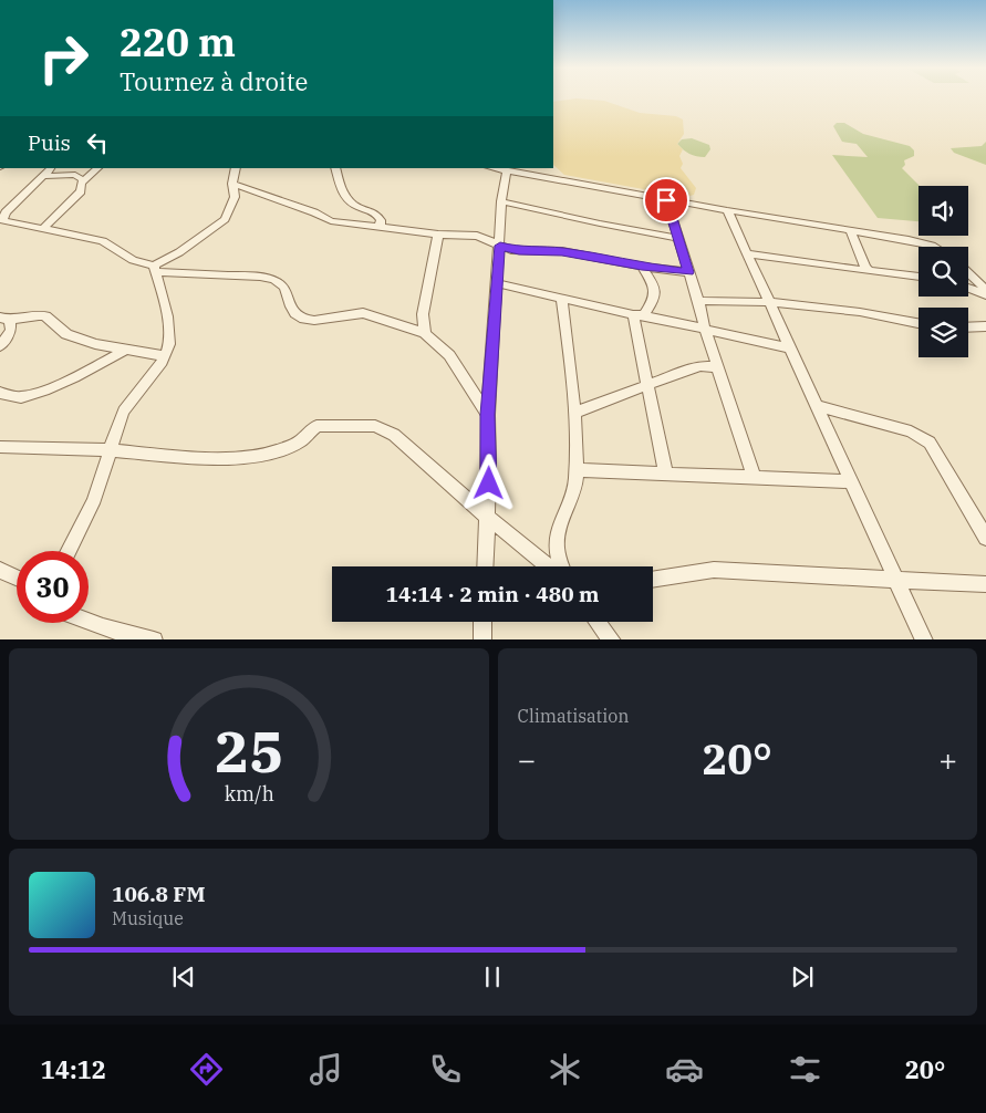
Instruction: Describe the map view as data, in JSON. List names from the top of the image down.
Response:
{
  "page": {
    "turn": ["220 m", "Tournez à droite"],
    "then": "Puis",
    "limit": "30",
    "trip": "14:14 · 2 min · 480 m",
    "tile": "Climatisation",
    "heat": ["−", "20°", "+"],
    "song": ["106.8 FM", "Musique"],
    "tabs": ["14:12", "20°"],
    "gauge": ["25", "km/h"]
  }
}
